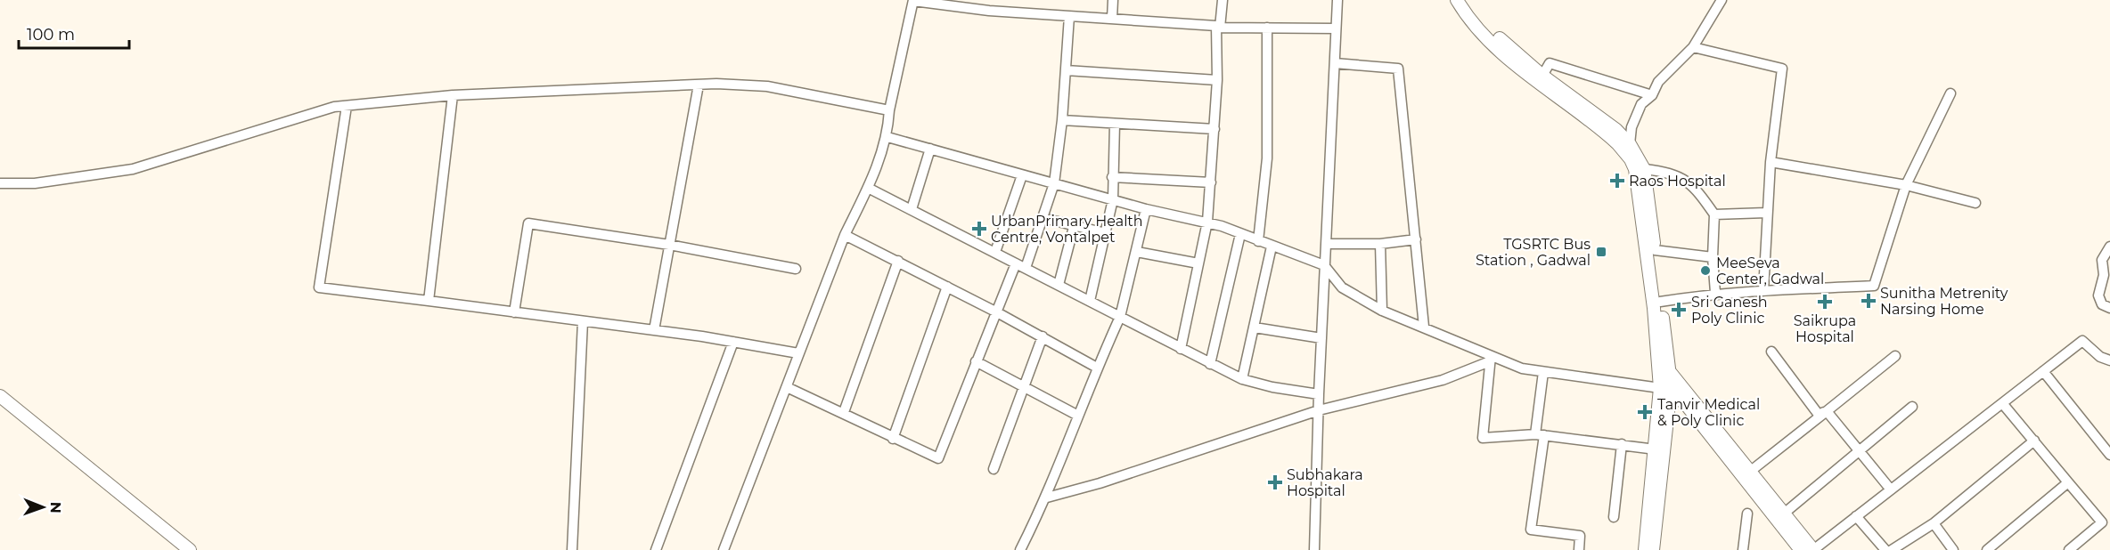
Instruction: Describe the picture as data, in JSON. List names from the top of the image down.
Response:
{
  "places": {
    "health": [
      "Raos Hospital",
      "UrbanPrimary Health Centre, Vontalpet",
      "Sunitha Metrenity Narsing Home",
      "Saikrupa Hospital",
      "Sri Ganesh Poly Clinic",
      "Tanvir Medical & Poly Clinic",
      "Subhakara Hospital"
    ],
    "transit": ["TGSRTC Bus Station , Gadwal"],
    "other": ["MeeSeva Center, Gadwal"]
  },
  "scale_bar": "100 m",
  "north": "right"
}
